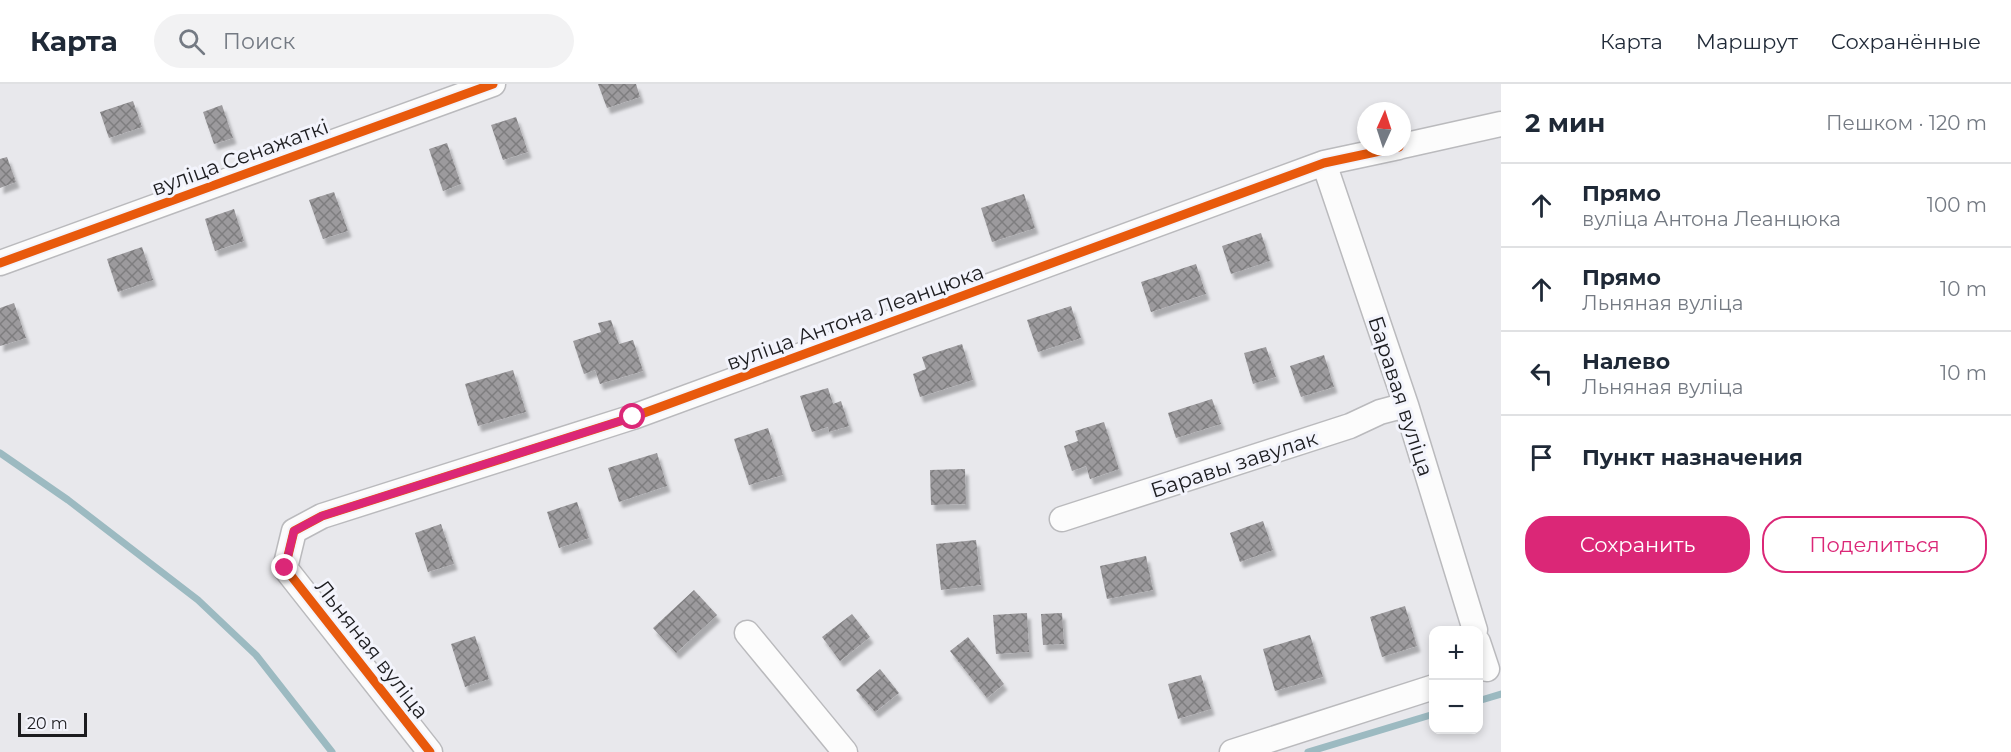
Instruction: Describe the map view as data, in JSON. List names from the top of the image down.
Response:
{
  "streets": {
    "street": [
      "вуліца Сенажаткі",
      "вуліца Антона Леанцюка",
      "Баравая вуліца",
      "Баравы завулак",
      "Льняная вуліца"
    ]
  },
  "crossings": [
    ["вуліца Антона Леанцюка", "Баравая вуліца"],
    ["вуліца Антона Леанцюка", "Льняная вуліца"],
    ["Баравая вуліца", "Баравы завулак"]
  ],
  "scale_bar": "20 m",
  "north": "top",
  "page": {
    "header": "Карта",
    "search": "Поиск",
    "nav": ["Карта", "Маршрут", "Сохранённые"],
    "heading": ["2 мин", "Пешком · 120 m"],
    "list": [
      ["Прямо", "вуліца Антона Леанцюка", "100 m"],
      ["Прямо", "Льняная вуліца", "10 m"],
      ["Налево", "Льняная вуліца", "10 m"],
      "Пункт назначения"
    ],
    "buttons": ["Сохранить", "Поделиться"],
    "map_buttons": ["+", "−"],
    "scale": "20 m"
  }
}
